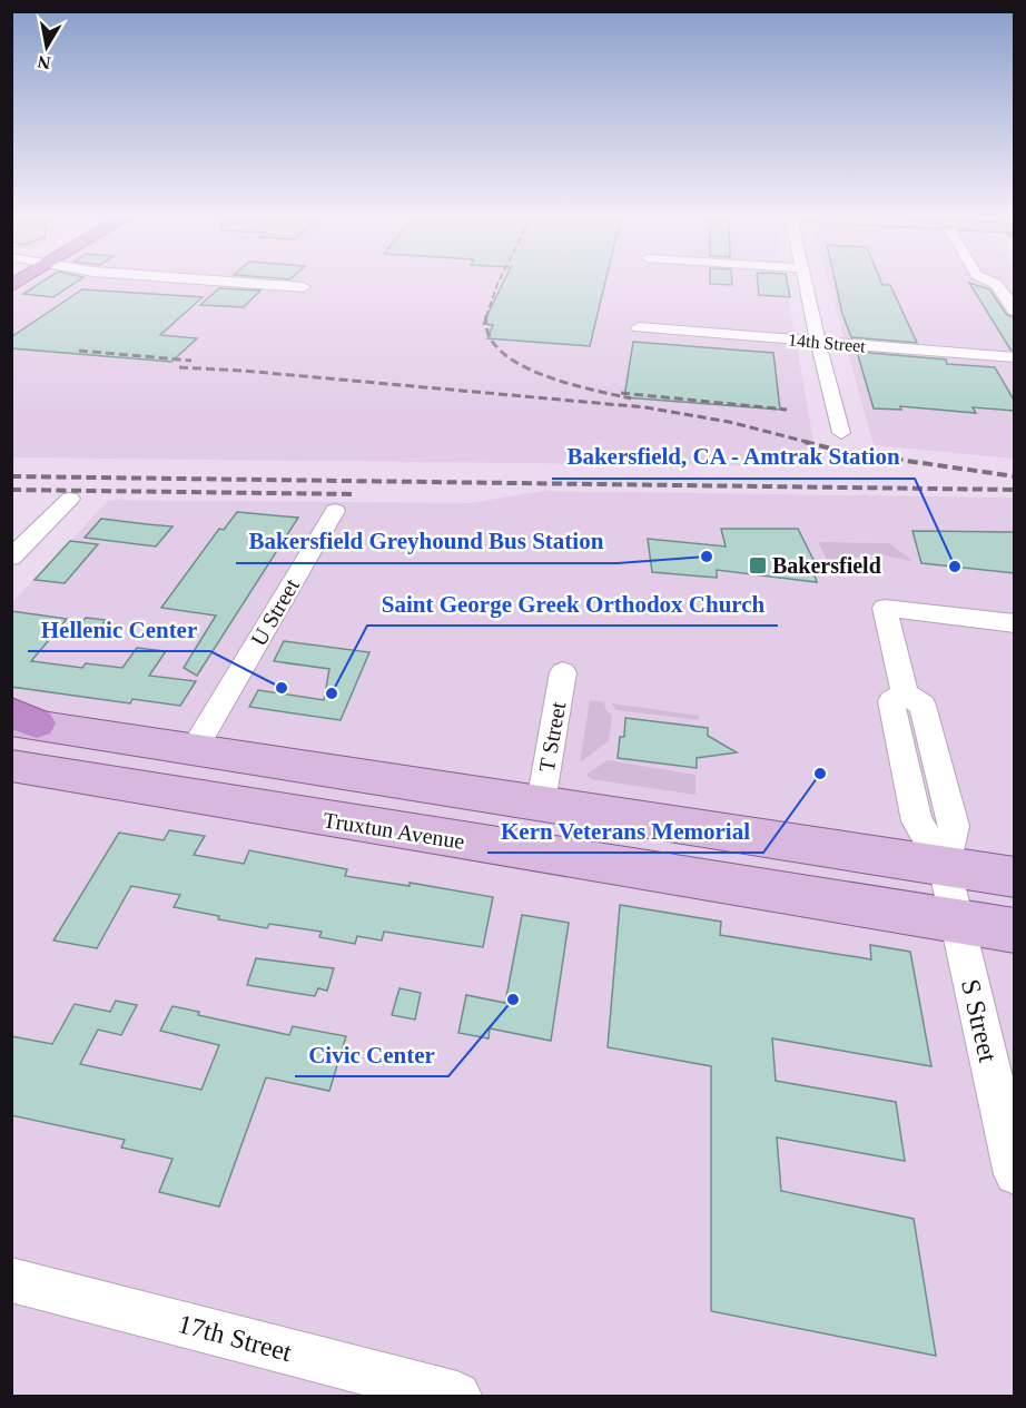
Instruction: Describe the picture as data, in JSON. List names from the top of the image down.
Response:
{
  "streets": {
    "main road": ["Truxtun Avenue"],
    "street": [
      "14th Street",
      "U Street",
      "T Street",
      "S Street",
      "17th Street"
    ]
  },
  "crossings": [
    ["Truxtun Avenue", "S Street"]
  ],
  "places": {
    "other": [
      "Bakersfield Greyhound Bus Station",
      "Bakersfield, CA - Amtrak Station",
      "Hellenic Center",
      "Saint George Greek Orthodox Church",
      "Kern Veterans Memorial",
      "Civic Center"
    ],
    "transit": ["Bakersfield"]
  },
  "north": "bottom"
}
